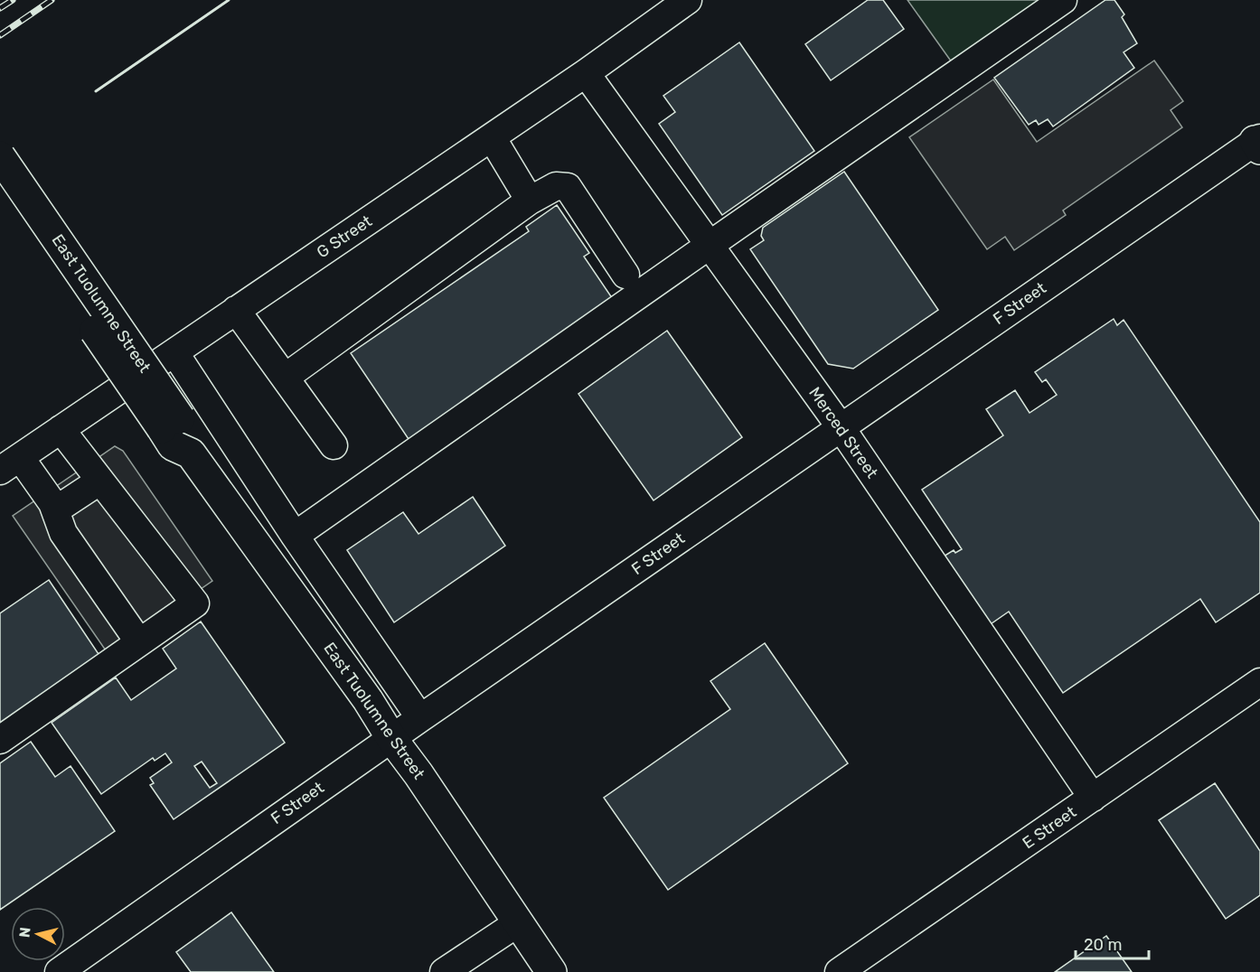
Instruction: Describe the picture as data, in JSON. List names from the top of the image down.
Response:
{
  "streets": {
    "main road": ["East Tuolumne Street"],
    "street": [
      "G Street",
      "F Street",
      "Merced Street",
      "E Street"
    ]
  },
  "crossings": [
    ["G Street", "Merced Street"],
    ["East Tuolumne Street", "F Street"],
    ["F Street", "Merced Street"],
    ["Merced Street", "E Street"]
  ],
  "scale_bar": "20 m",
  "north": "left"
}
